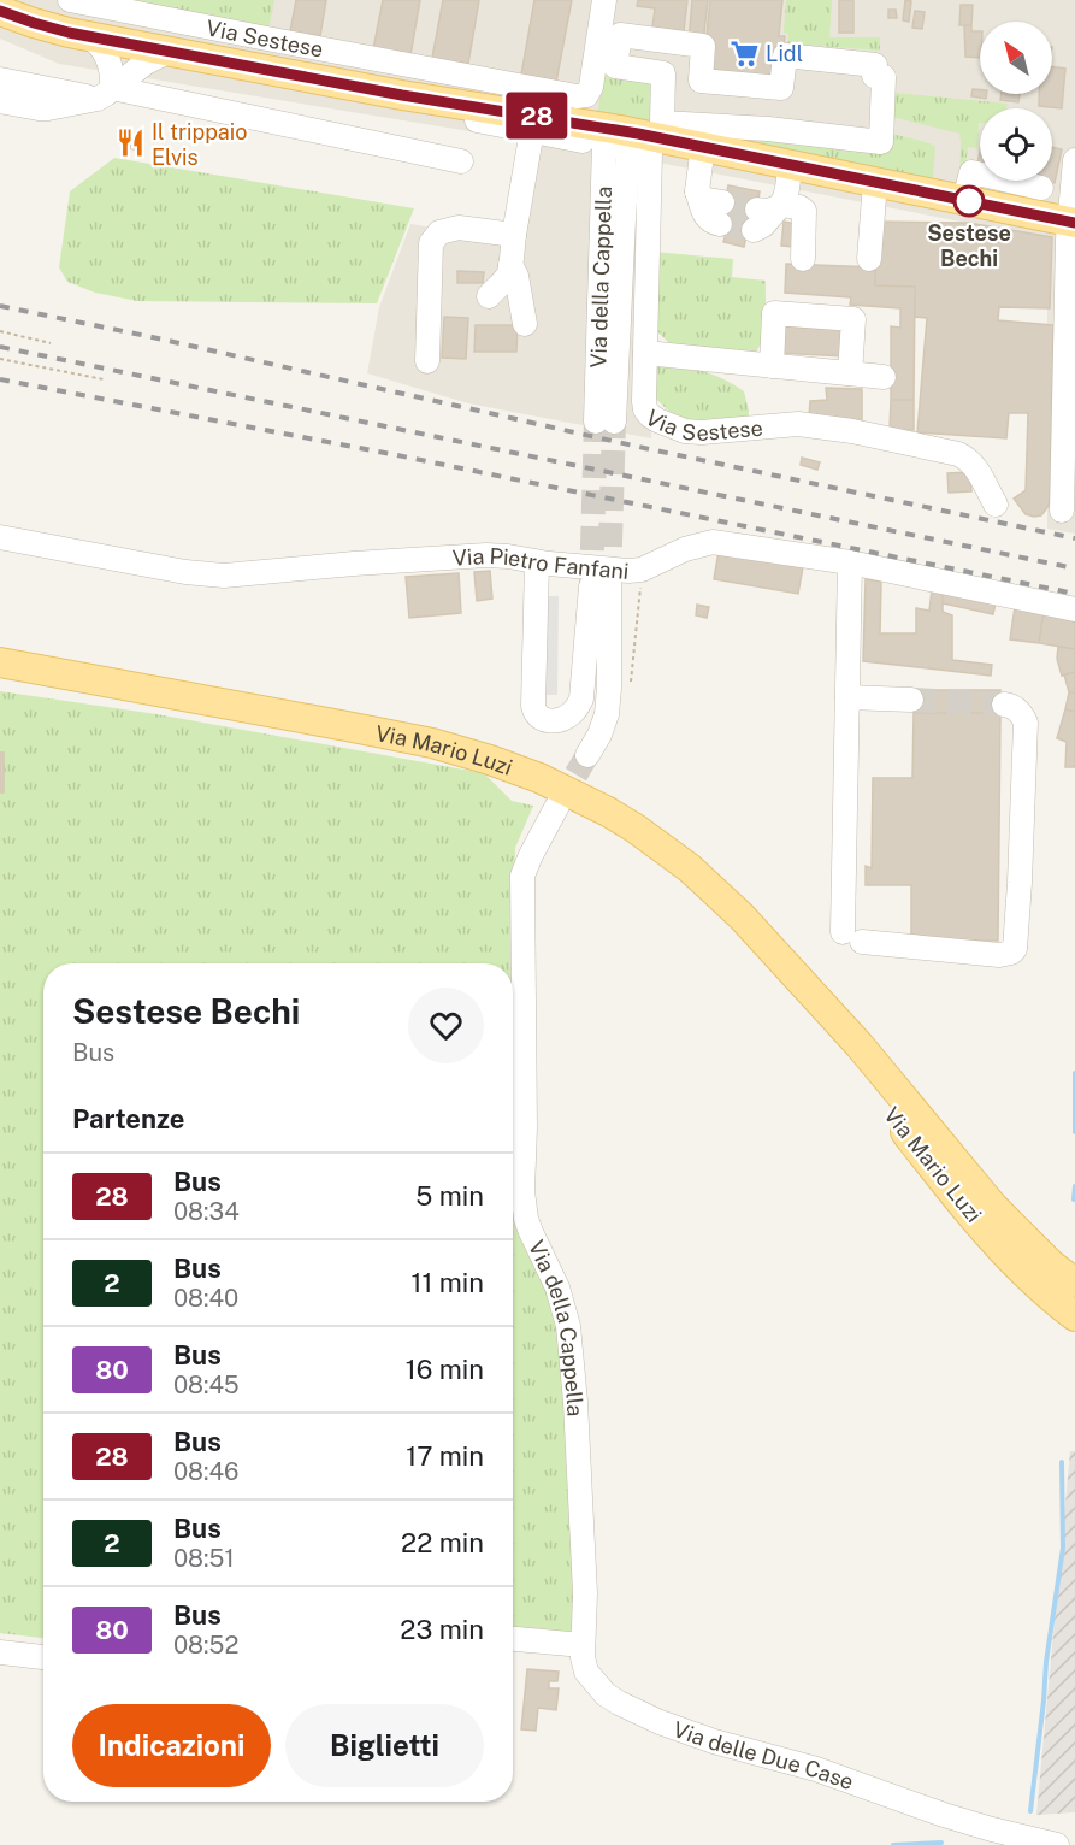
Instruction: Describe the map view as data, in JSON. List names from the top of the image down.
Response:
{
  "streets": {
    "main road": ["Via Sestese", "Via Mario Luzi"],
    "street": ["Via della Cappella", "Via Pietro Fanfani", "Via delle Due Case"]
  },
  "crossings": [
    ["Via Sestese", "Via della Cappella"],
    ["Via della Cappella", "Via delle Due Case"]
  ],
  "places": {
    "supermarket": ["Lidl"],
    "restaurant": ["Il trippaio Elvis"],
    "other": ["Sestese Bechi"]
  },
  "lines": ["bus line 28"],
  "north": "top left",
  "page": {
    "on_map": "28",
    "heading": [
      ["Sestese Bechi", "Bus"],
      "Partenze"
    ],
    "list": [
      {
        "mark": "28",
        "name": "Bus",
        "note": "08:34",
        "value": "5 min"
      },
      {
        "mark": "2",
        "name": "Bus",
        "note": "08:40",
        "value": "11 min"
      },
      {
        "mark": "80",
        "name": "Bus",
        "note": "08:45",
        "value": "16 min"
      },
      {
        "mark": "28",
        "name": "Bus",
        "note": "08:46",
        "value": "17 min"
      },
      {
        "mark": "2",
        "name": "Bus",
        "note": "08:51",
        "value": "22 min"
      },
      {
        "mark": "80",
        "name": "Bus",
        "note": "08:52",
        "value": "23 min"
      }
    ],
    "buttons": ["Indicazioni", "Biglietti"]
  }
}
